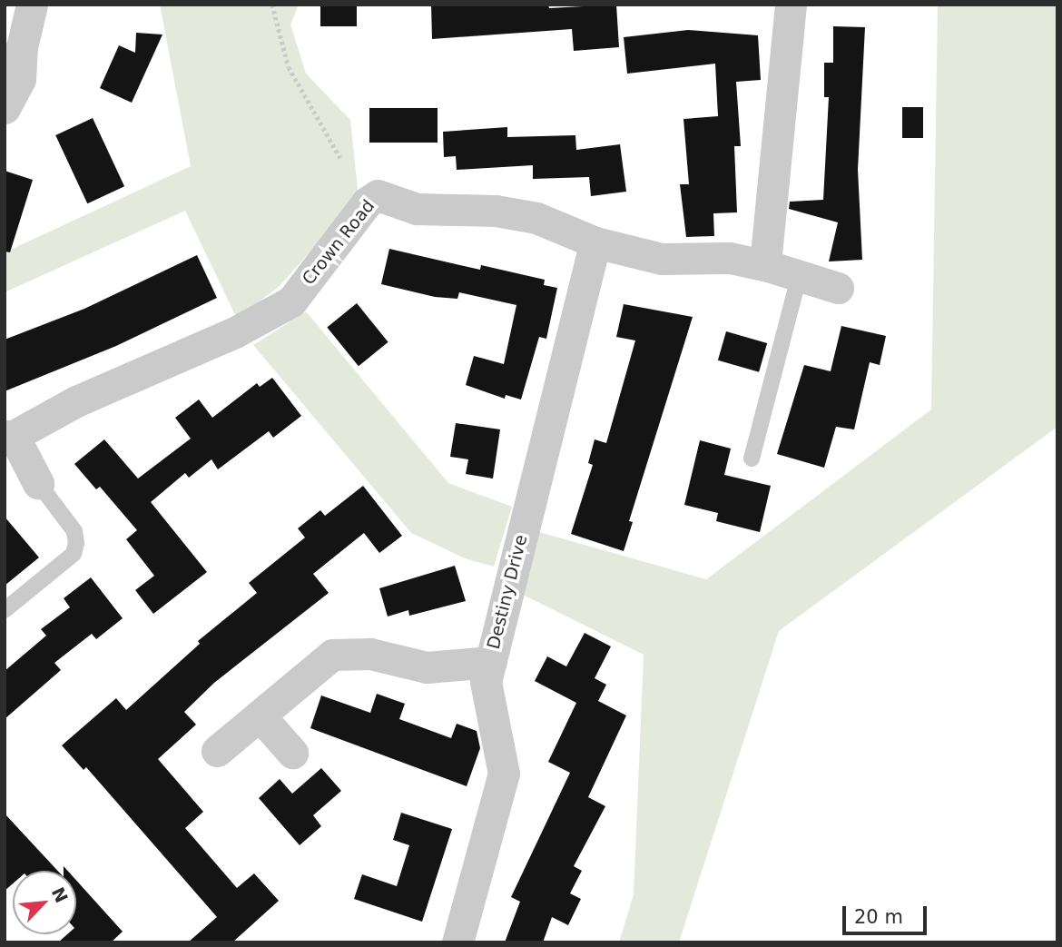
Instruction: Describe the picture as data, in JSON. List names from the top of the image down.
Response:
{
  "streets": {
    "street": ["Crown Road", "Destiny Drive"]
  },
  "crossings": [
    ["Crown Road", "Destiny Drive"]
  ],
  "scale_bar": "20 m",
  "north": "top right"
}
